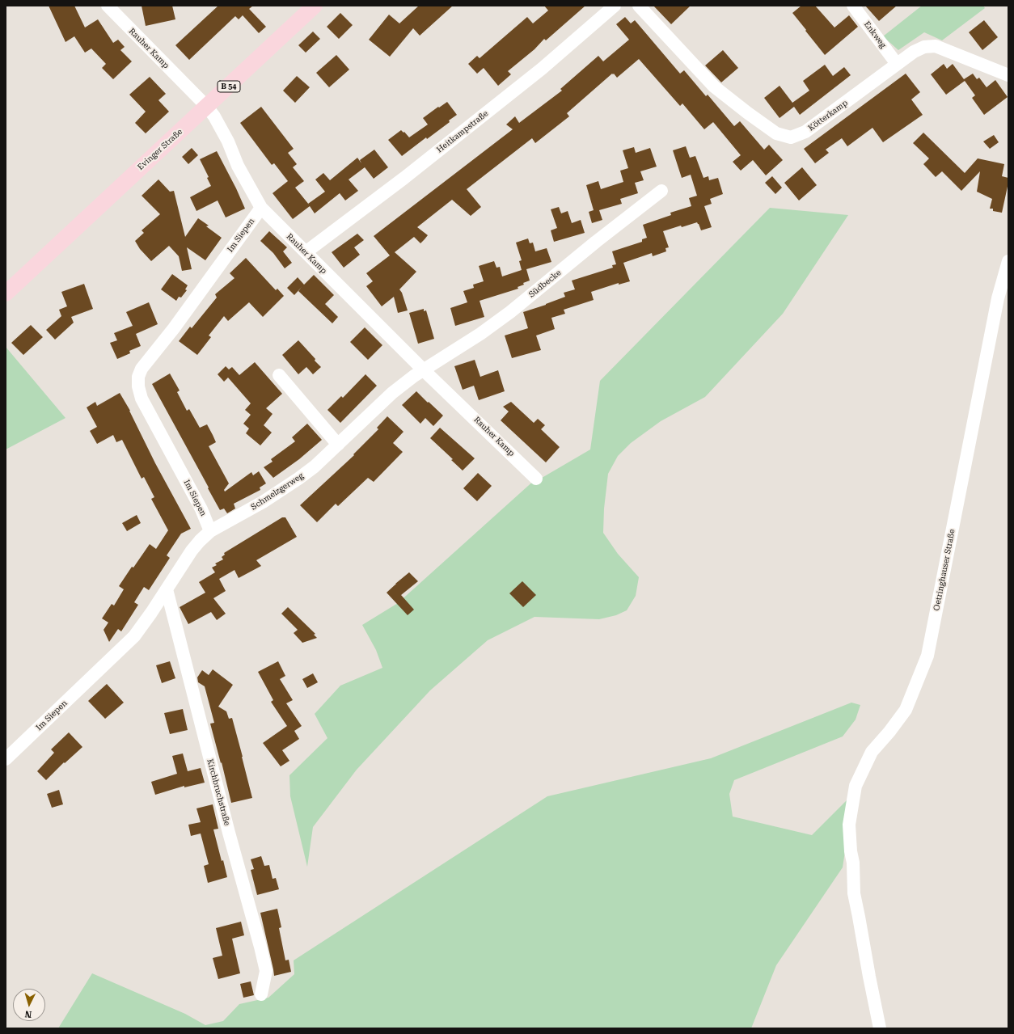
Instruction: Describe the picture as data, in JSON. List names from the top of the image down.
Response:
{
  "streets": {
    "main road": ["B 54", "Evinger Straße"],
    "street": [
      "Enkweg",
      "Rauher Kamp",
      "Kötterkamp",
      "Heitkampstraße",
      "Im Siepen",
      "Südbecke",
      "Schmelzgerweg",
      "Oetringhauser Straße",
      "Kirchbruchstraße"
    ]
  },
  "crossings": [
    ["Enkweg", "Kötterkamp"],
    ["Rauher Kamp", "Heitkampstraße"],
    ["Rauher Kamp", "Evinger Straße"],
    ["Rauher Kamp", "Im Siepen"],
    ["Rauher Kamp", "Südbecke"],
    ["Rauher Kamp", "Schmelzgerweg"],
    ["Im Siepen", "Schmelzgerweg"],
    ["Im Siepen", "Kirchbruchstraße"],
    ["Südbecke", "Schmelzgerweg"]
  ],
  "north": "bottom"
}
